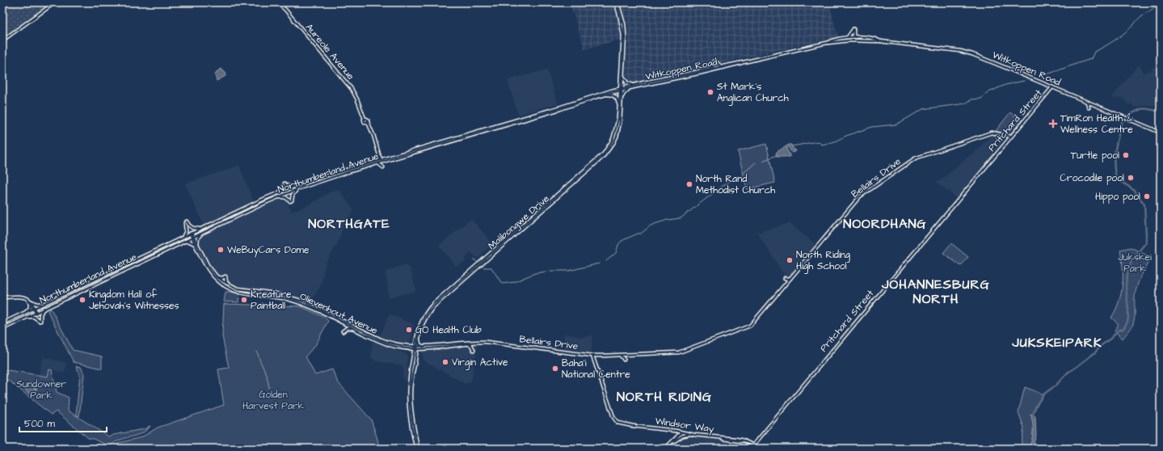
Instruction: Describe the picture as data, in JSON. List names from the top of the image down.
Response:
{
  "streets": {
    "main road": [
      "Aureole Avenue",
      "Witkoppen Road",
      "Pritchard Street",
      "Northumberland Avenue",
      "Bellairs Drive",
      "Malibongwe Drive",
      "Olievenhout Avenue",
      "Windsor Way"
    ]
  },
  "crossings": [
    ["Aureole Avenue", "Northumberland Avenue"],
    ["Witkoppen Road", "Pritchard Street"],
    ["Witkoppen Road", "Northumberland Avenue"],
    ["Witkoppen Road", "Malibongwe Drive"],
    ["Pritchard Street", "Bellairs Drive"],
    ["Pritchard Street", "Windsor Way"],
    ["Northumberland Avenue", "Malibongwe Drive"],
    ["Northumberland Avenue", "Olievenhout Avenue"],
    ["Bellairs Drive", "Malibongwe Drive"],
    ["Bellairs Drive", "Olievenhout Avenue"],
    ["Malibongwe Drive", "Olievenhout Avenue"]
  ],
  "districts": [
    "NORTHGATE",
    "NOORDHANG",
    "JOHANNESBURG NORTH",
    "JUKSKEIPARK",
    "NORTH RIDING"
  ],
  "parks": ["Jukskei Park", "Sundowner Park", "Golden Harvest Park"],
  "places": {
    "other": [
      "St Mark's Anglican Church",
      "Turtle pool",
      "Crocodile pool",
      "North Rand Methodist Church",
      "Hippo pool",
      "WeBuyCars Dome",
      "North Riding High School",
      "Kingdom Hall of Jehovah's Witnesses",
      "Kreature Paintball",
      "GO Health Club",
      "Virgin Active",
      "Baha'i National Centre"
    ],
    "health": ["TimRon Health & Wellness Centre"]
  },
  "scale_bar": "500 m"
}
